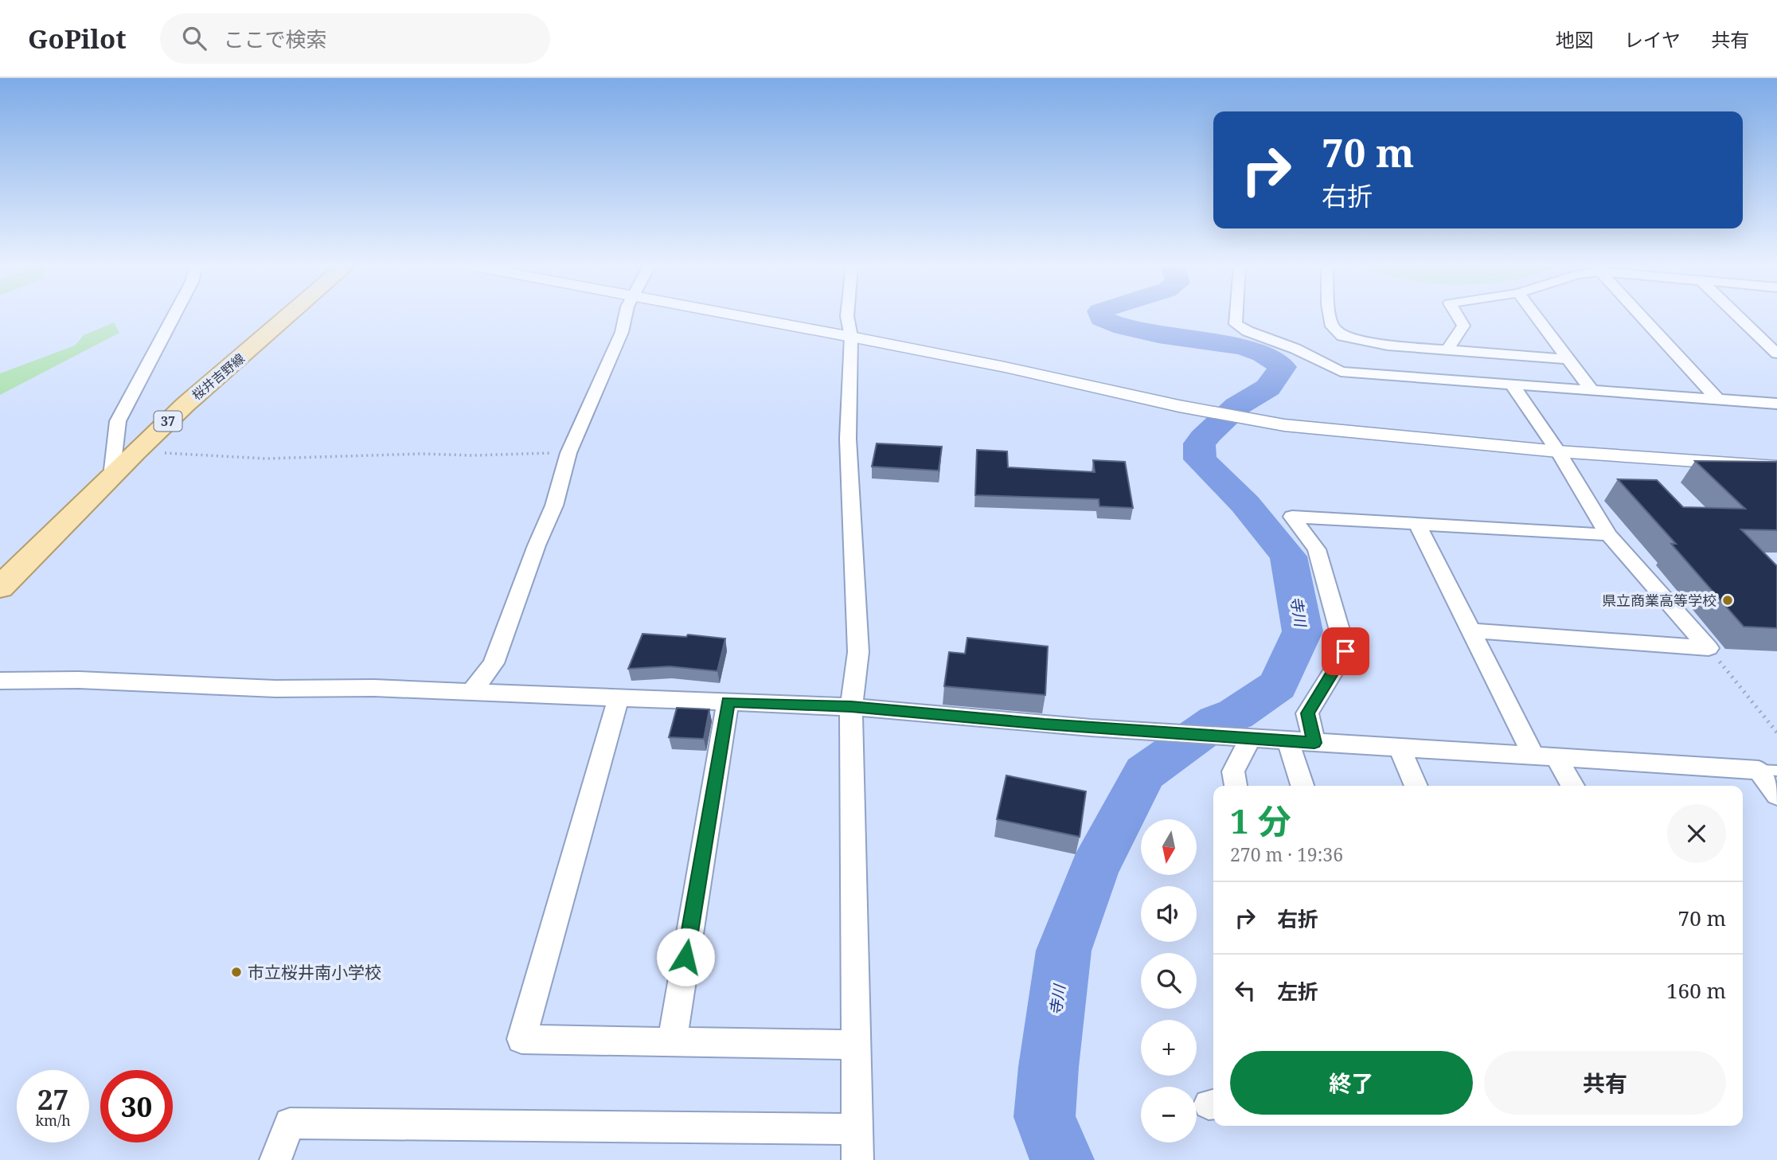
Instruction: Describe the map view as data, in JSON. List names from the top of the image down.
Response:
{
  "streets": {
    "main road": ["桜井吉野線", "37"]
  },
  "water": ["寺川"],
  "places": ["県立商業高等学校", "市立桜井南小学校"],
  "north": "bottom",
  "page": {
    "header": "GoPilot",
    "search": "ここで検索",
    "nav": ["地図", "レイヤ", "共有"],
    "turn": ["70 m", "右折"],
    "heading": ["1 分", "270 m · 19:36"],
    "map_buttons": ["+", "−"],
    "list": [
      {
        "name": "右折",
        "value": "70 m"
      },
      {
        "name": "左折",
        "value": "160 m"
      }
    ],
    "buttons": ["終了", "共有"],
    "speed": "27 km/h",
    "limit": "30"
  }
}
